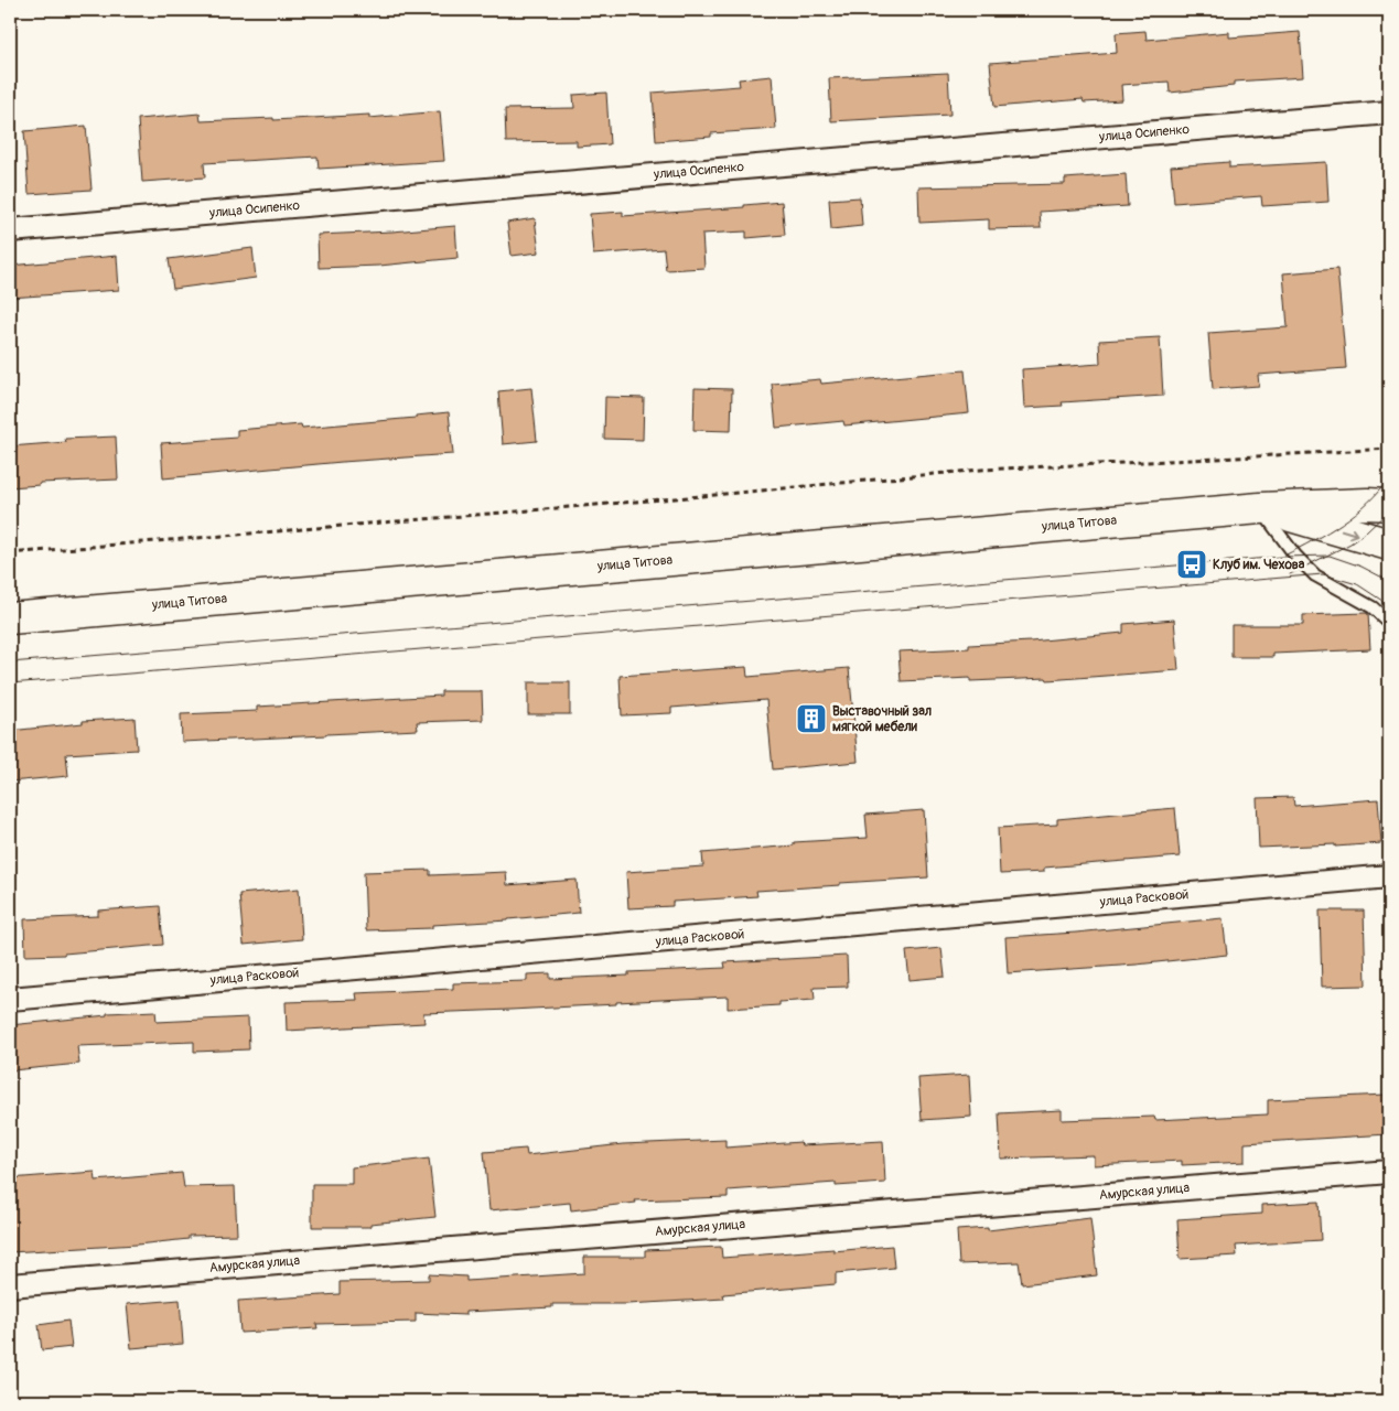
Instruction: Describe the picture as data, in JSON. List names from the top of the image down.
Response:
{
  "streets": {
    "street": [
      "улица Осипенко",
      "улица Титова",
      "улица Расковой",
      "Амурская улица"
    ]
  },
  "places": {
    "bus stop": ["Клуб им. Чехова"],
    "building": ["Выставочный зал мягкой мебели"]
  }
}
